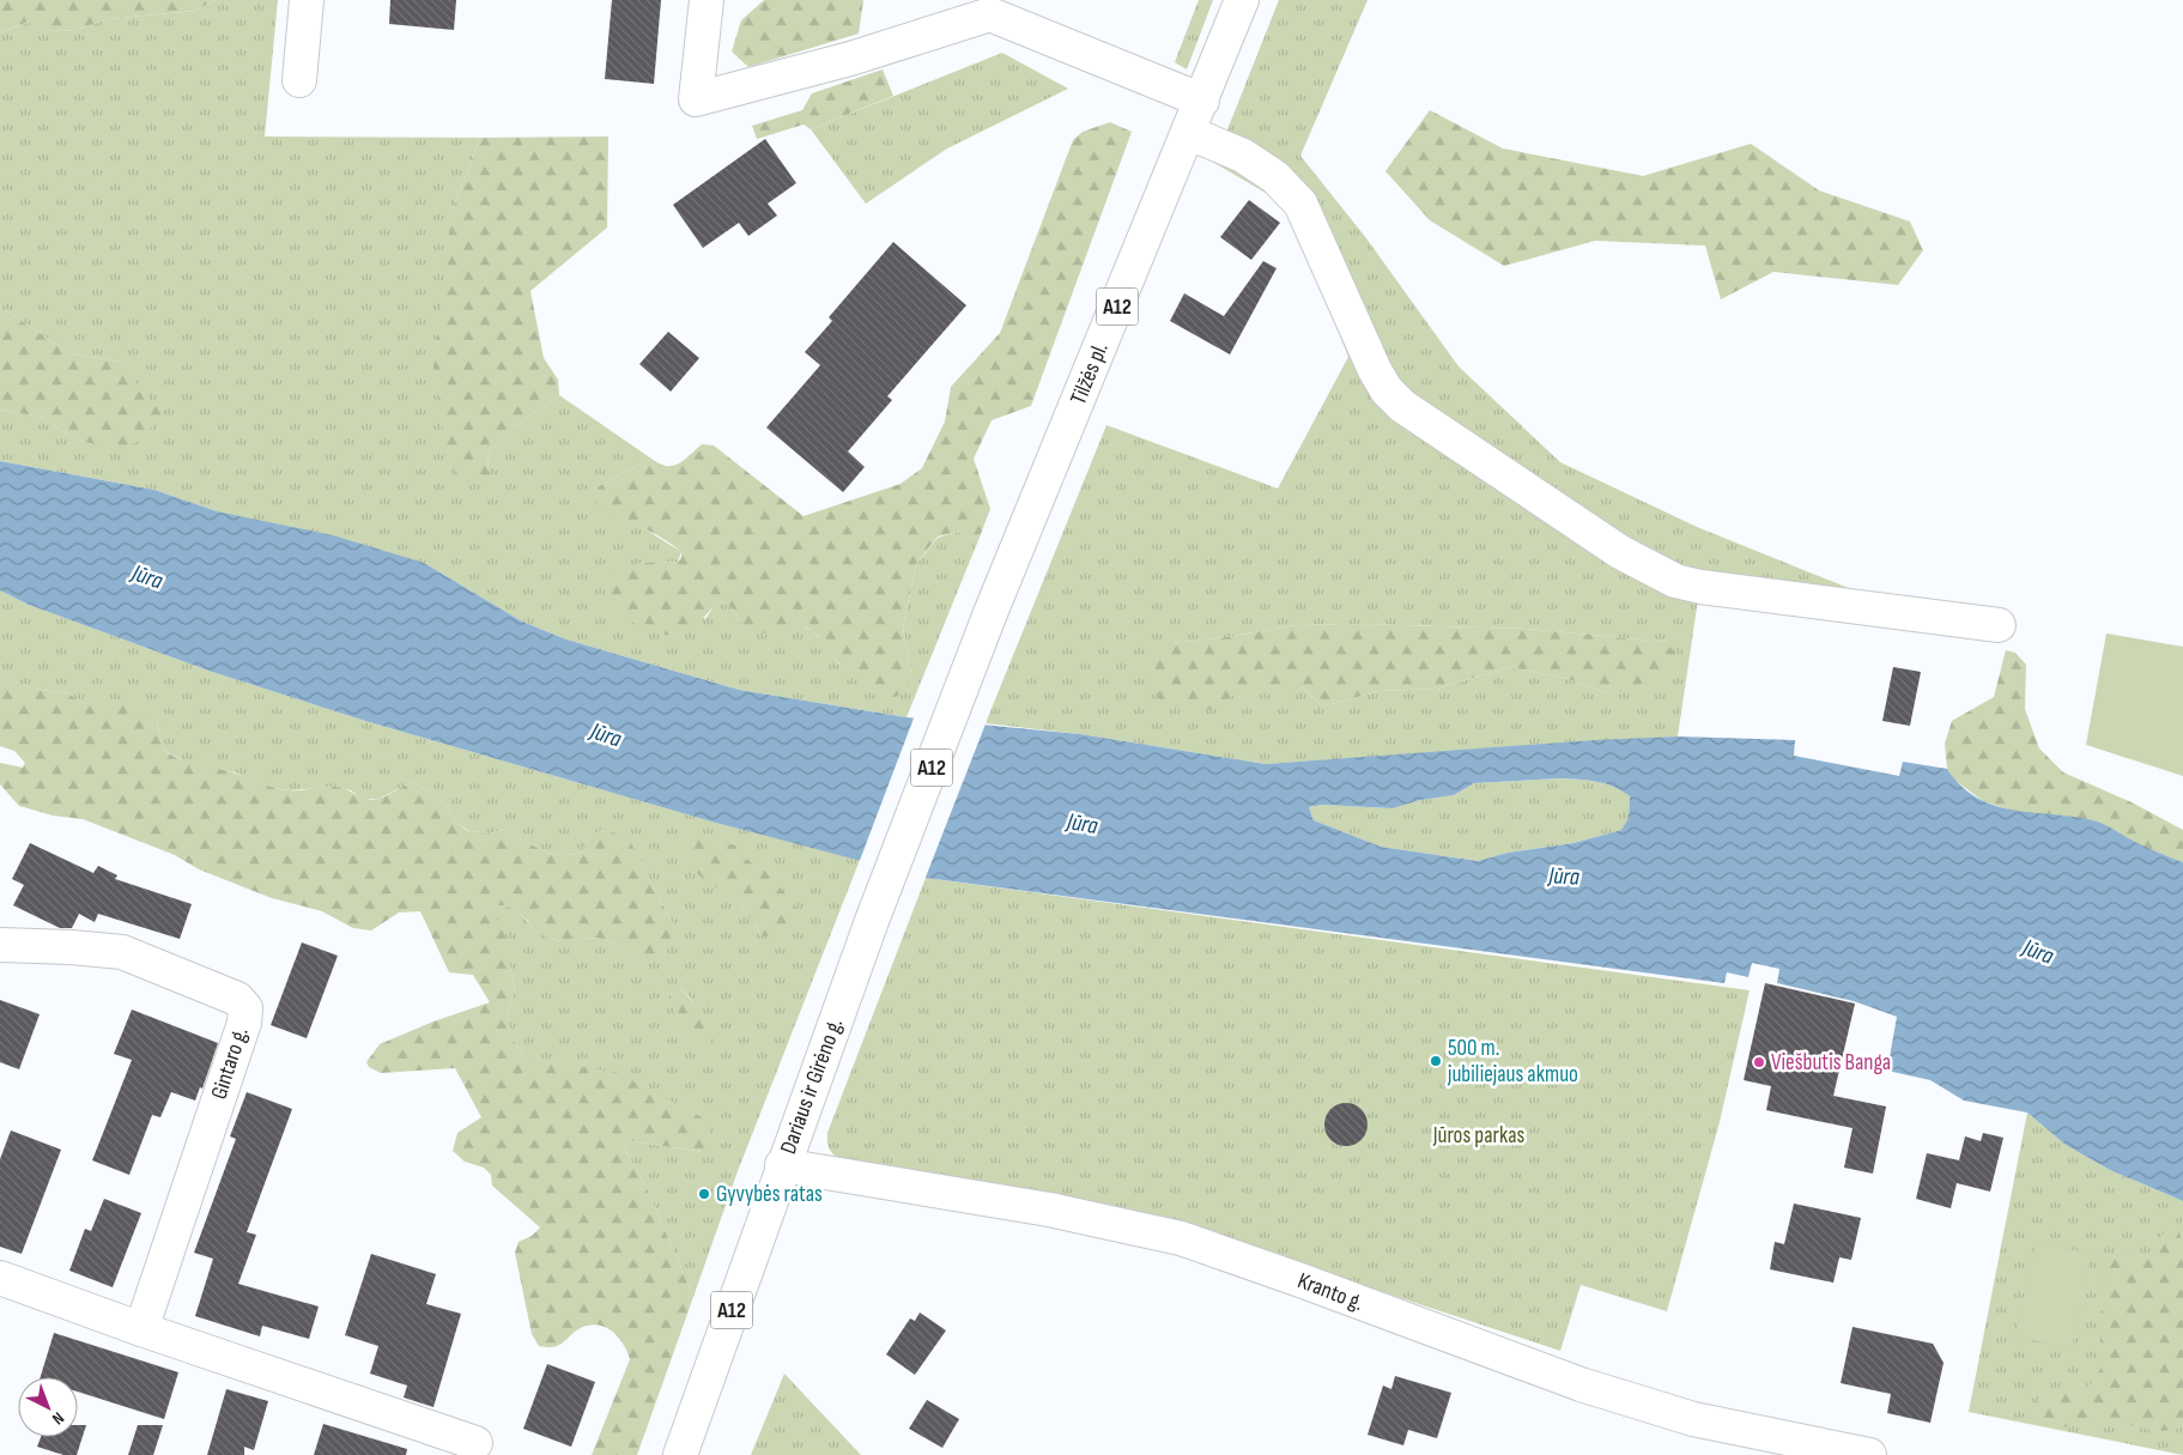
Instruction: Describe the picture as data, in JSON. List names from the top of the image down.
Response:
{
  "streets": {
    "main road": [
      "A12",
      "Tilžės pl.",
      "Gintaro g.",
      "Dariaus ir Girėno g.",
      "Kranto g."
    ]
  },
  "crossings": [
    ["Tilžės pl.", "Dariaus ir Girėno g."],
    ["Dariaus ir Girėno g.", "Kranto g."]
  ],
  "water": ["Jūra"],
  "parks": ["Jūros parkas"],
  "places": ["500 m. jubiliejaus akmuo", "Viešbutis Banga", "Gyvybės ratas"],
  "north": "bottom right"
}
